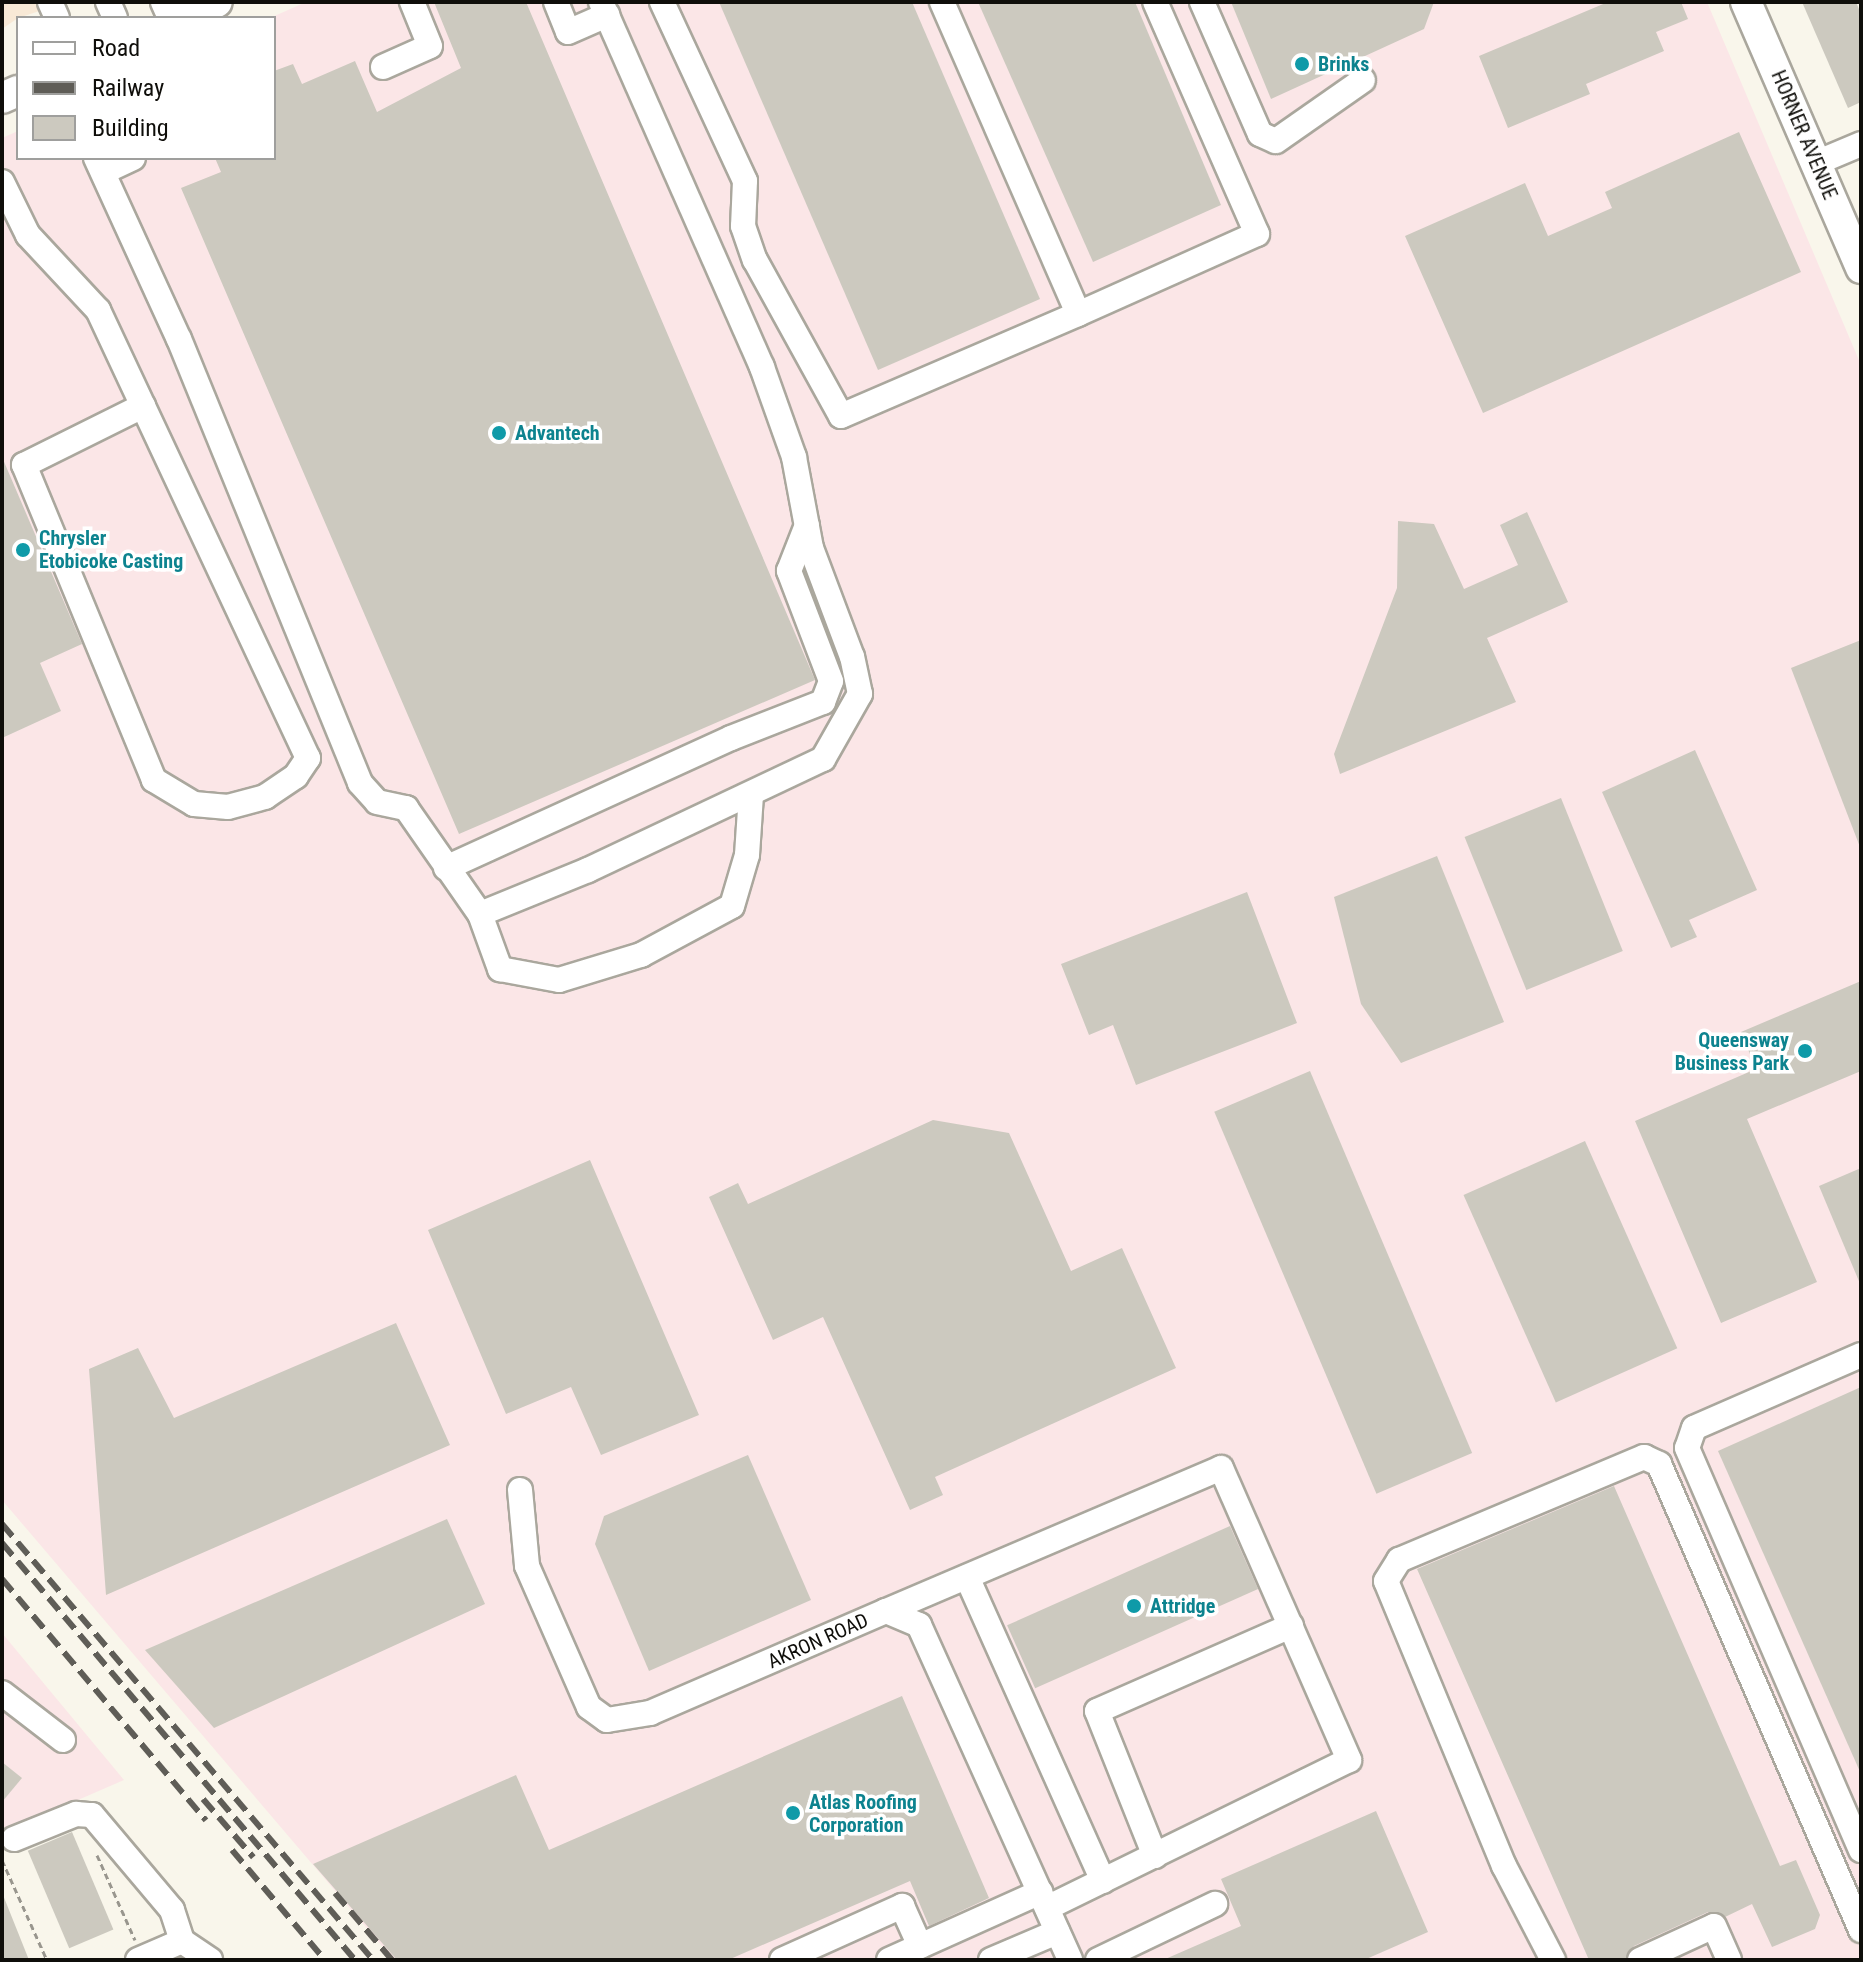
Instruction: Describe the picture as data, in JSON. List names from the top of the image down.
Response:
{
  "streets": {
    "main road": ["HORNER AVENUE"],
    "street": ["AKRON ROAD"]
  },
  "places": [
    "Brinks",
    "Advantech",
    "Chrysler Etobicoke Casting",
    "Queensway Business Park",
    "Attridge",
    "Atlas Roofing Corporation"
  ],
  "legend": ["Road", "Railway", "Building"]
}
